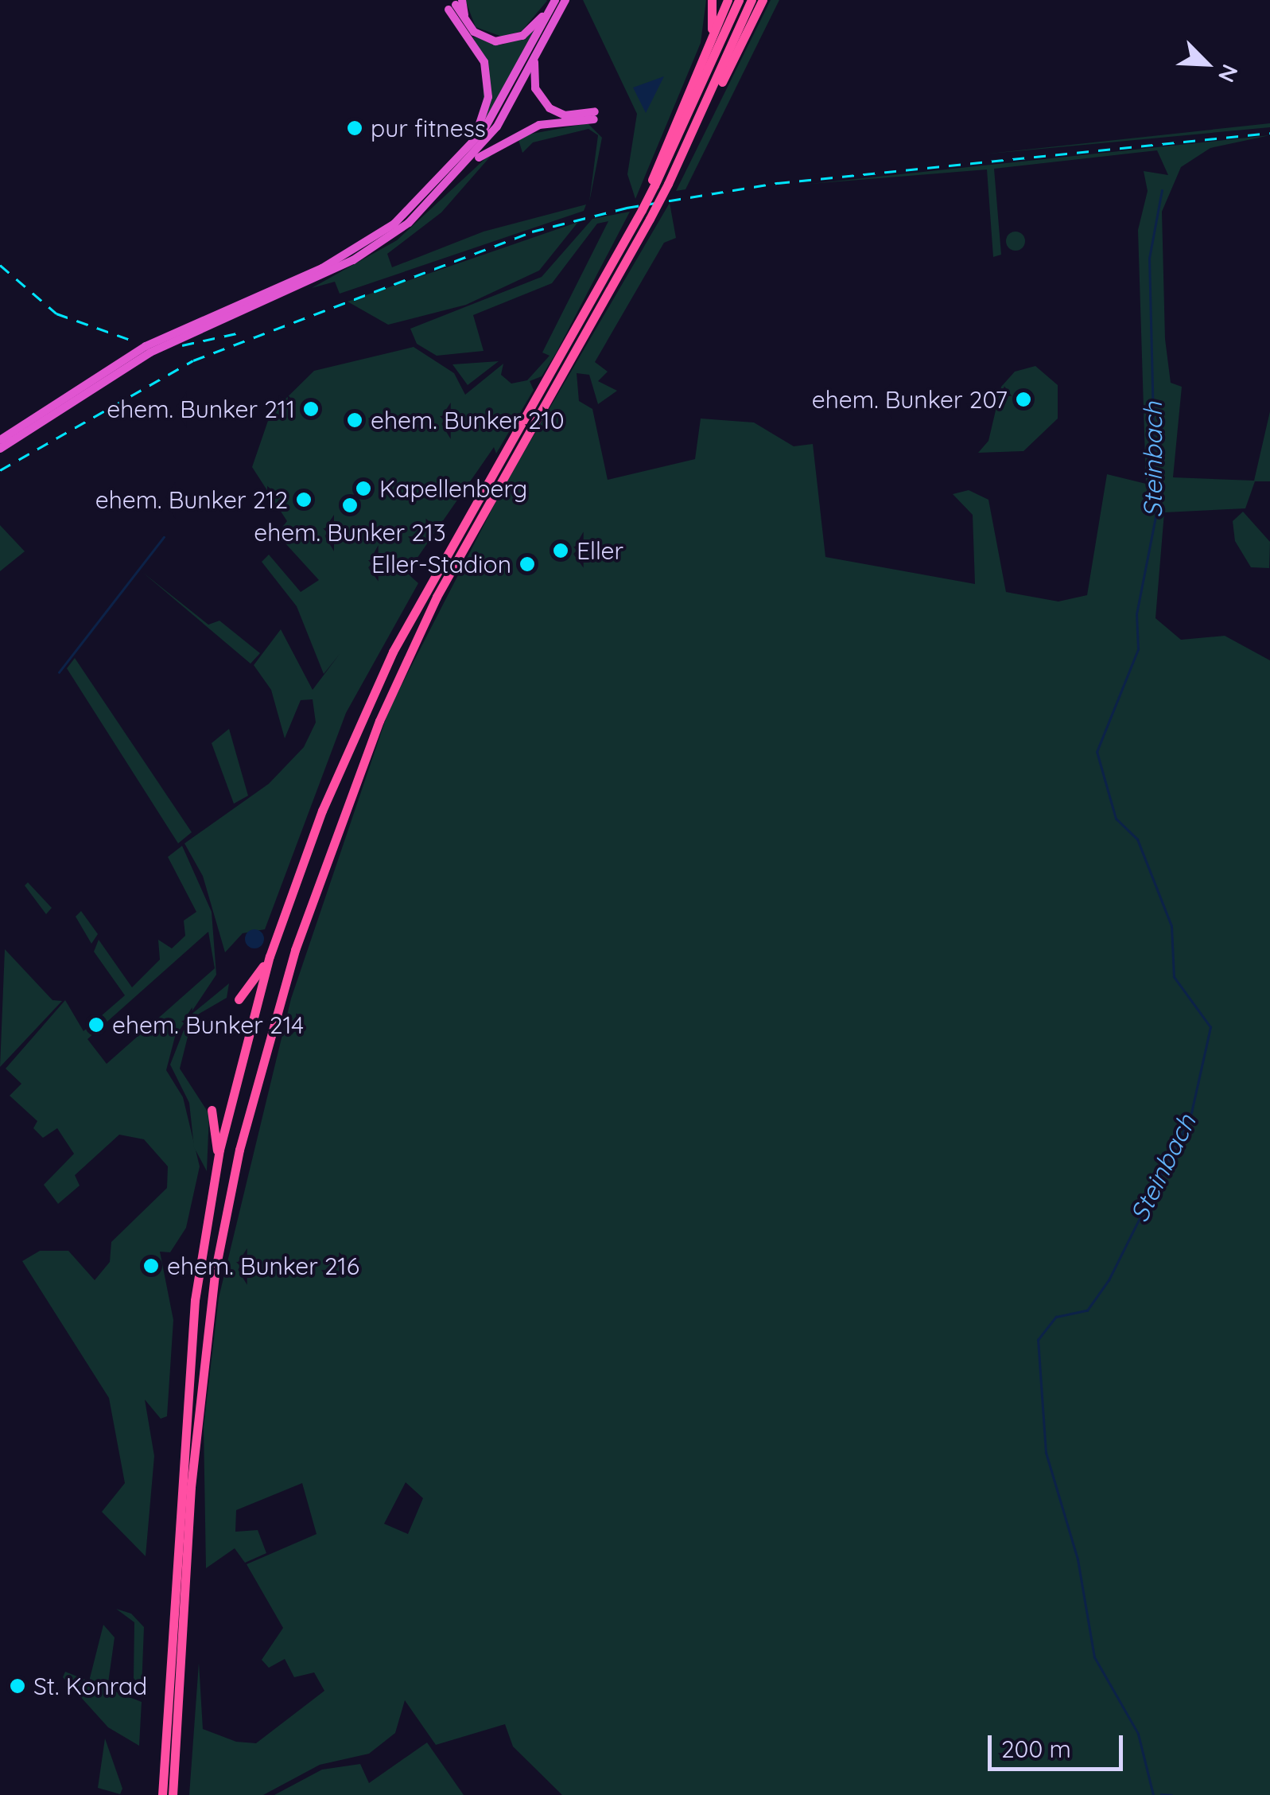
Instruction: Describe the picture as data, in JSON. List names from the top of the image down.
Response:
{
  "water": ["Steinbach"],
  "places": [
    "pur fitness",
    "ehem. Bunker 207",
    "ehem. Bunker 211",
    "ehem. Bunker 210",
    "Kapellenberg",
    "ehem. Bunker 212",
    "ehem. Bunker 213",
    "Eller",
    "Eller-Stadion",
    "ehem. Bunker 214",
    "ehem. Bunker 216",
    "St. Konrad"
  ],
  "scale_bar": "200 m",
  "north": "bottom right"
}
